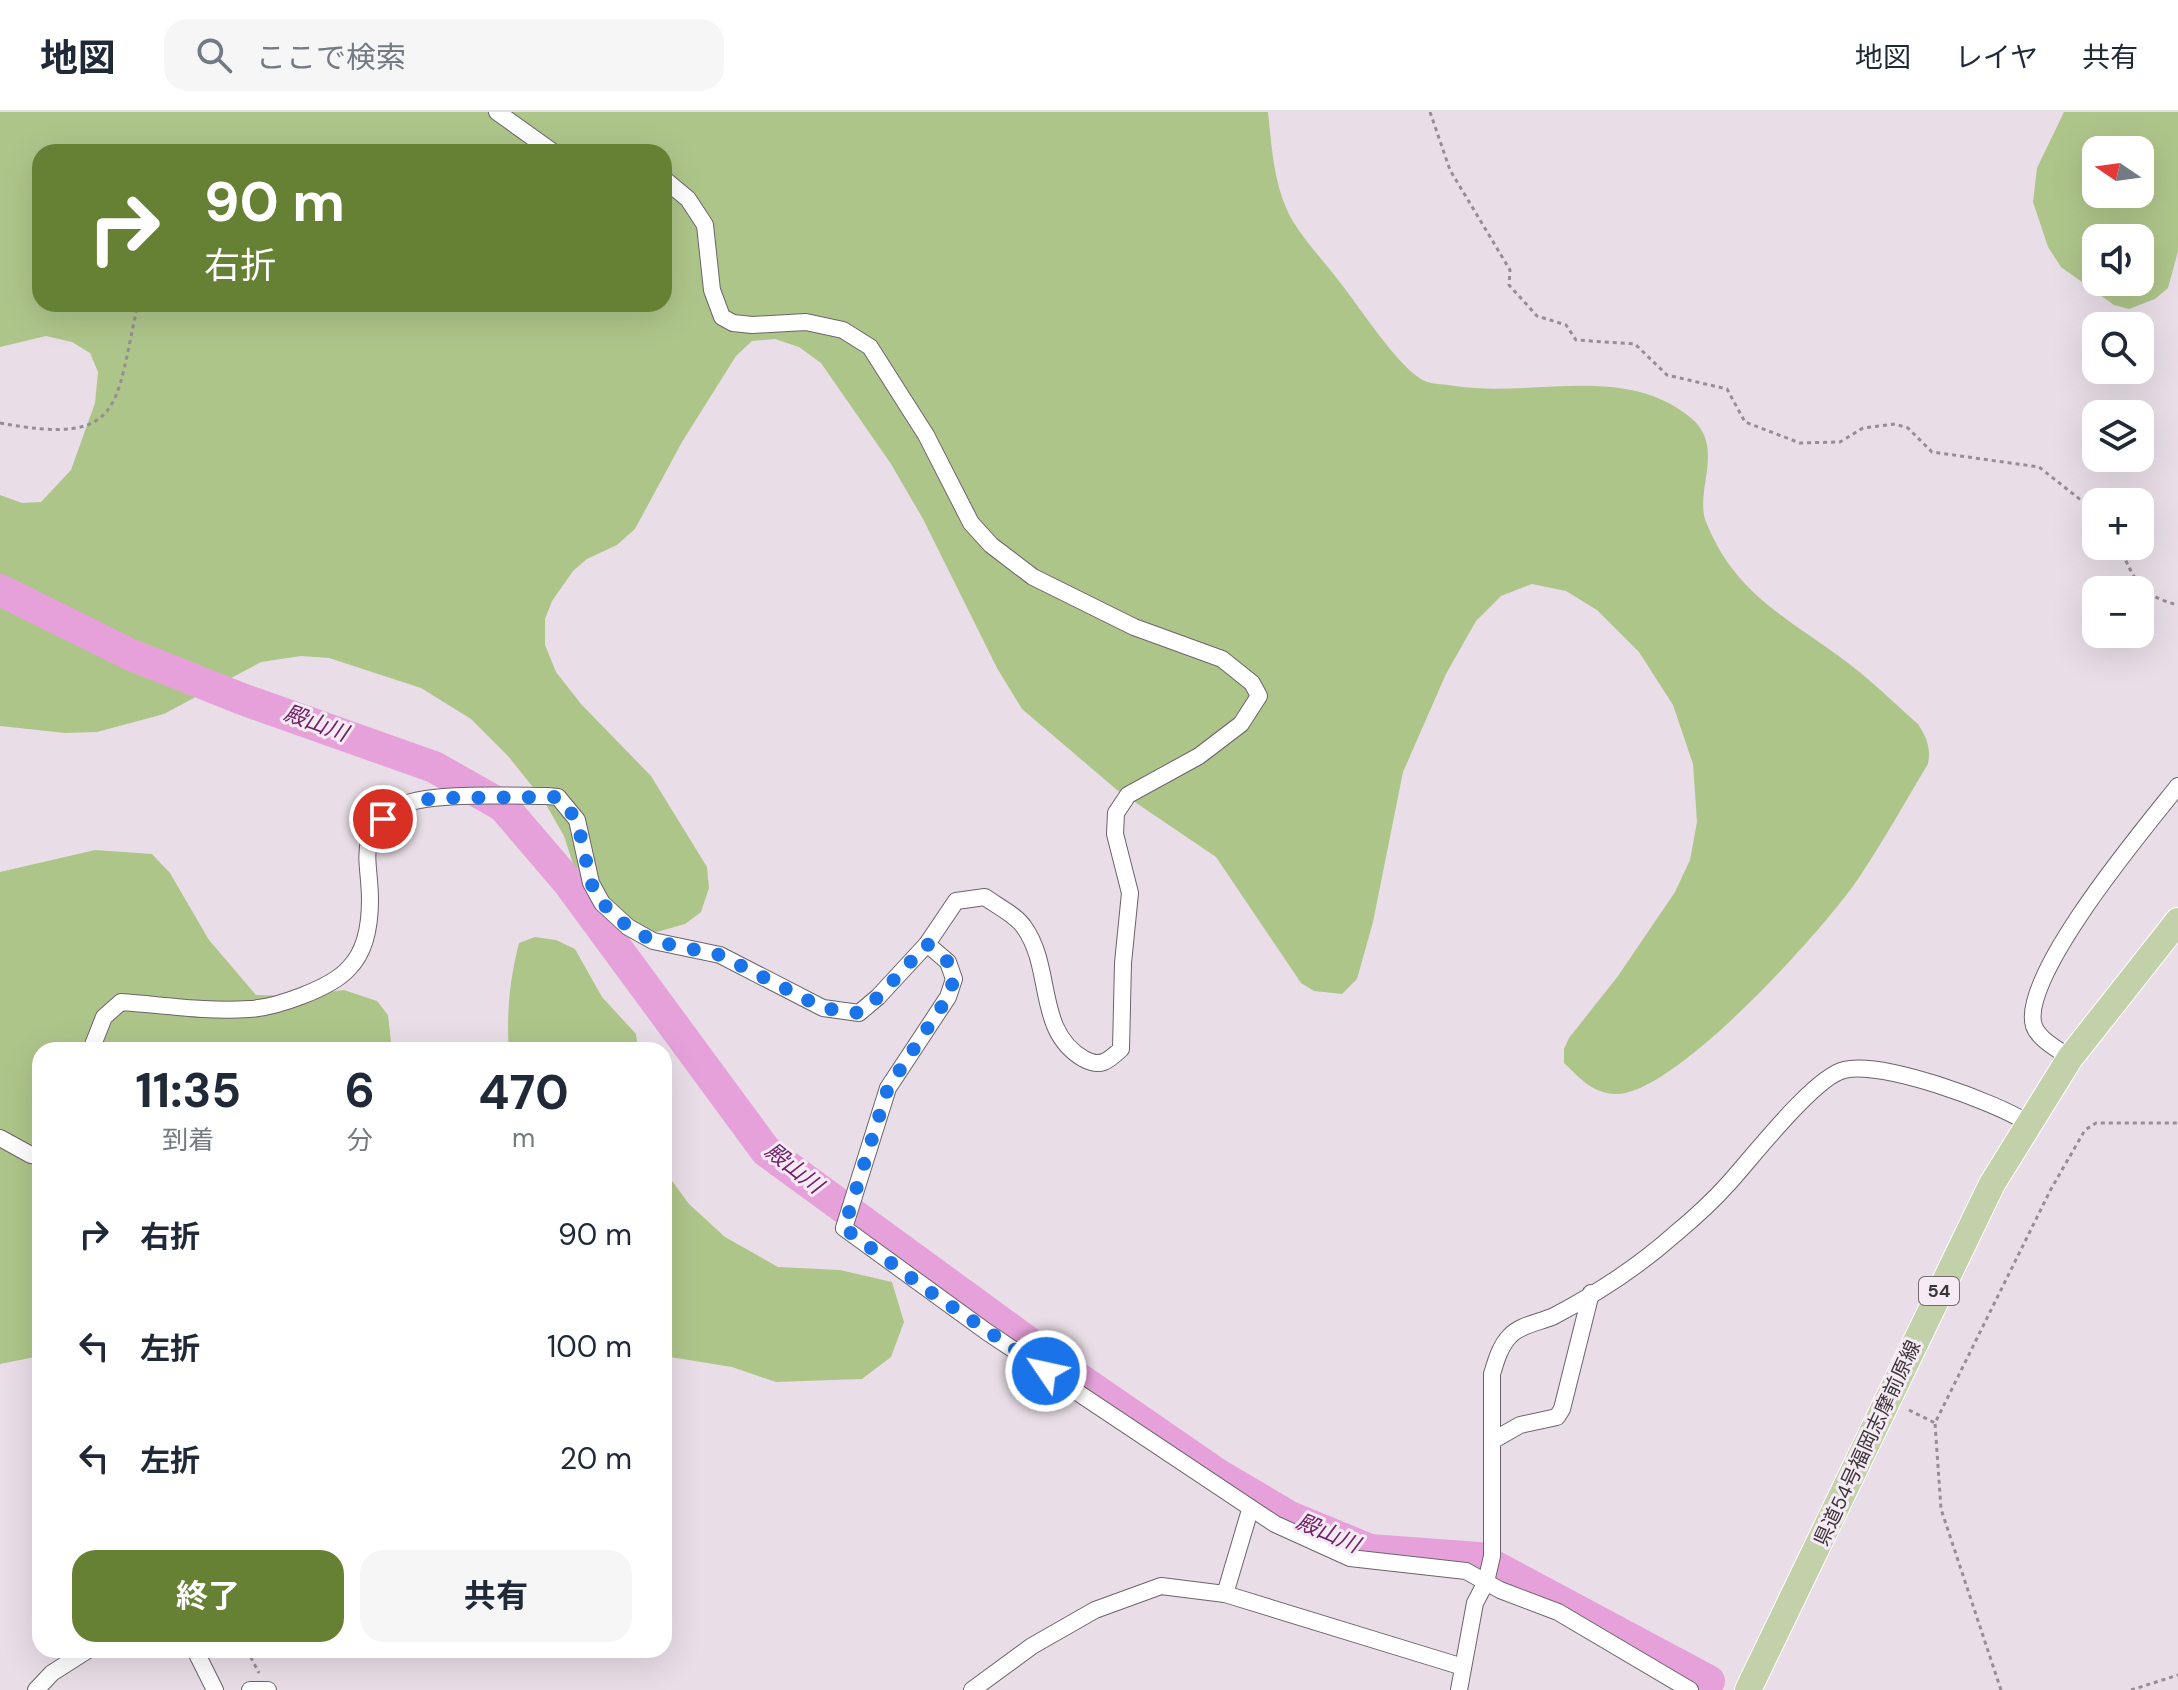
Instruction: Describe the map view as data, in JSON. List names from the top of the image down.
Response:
{
  "streets": {
    "main road": ["54", "県道54号福岡志摩前原線"]
  },
  "water": ["殿山川"],
  "north": "left",
  "page": {
    "header": "地図",
    "search": "ここで検索",
    "nav": ["地図", "レイヤ", "共有"],
    "map_buttons": ["+", "−"],
    "turn": ["90 m", "右折"],
    "eta": [
      "11:35",
      "到着",
      "6",
      "分",
      "470",
      "m"
    ],
    "list": [
      {
        "name": "右折",
        "value": "90 m"
      },
      {
        "name": "左折",
        "value": "100 m"
      },
      {
        "name": "左折",
        "value": "20 m"
      }
    ],
    "buttons": ["終了", "共有"]
  }
}
